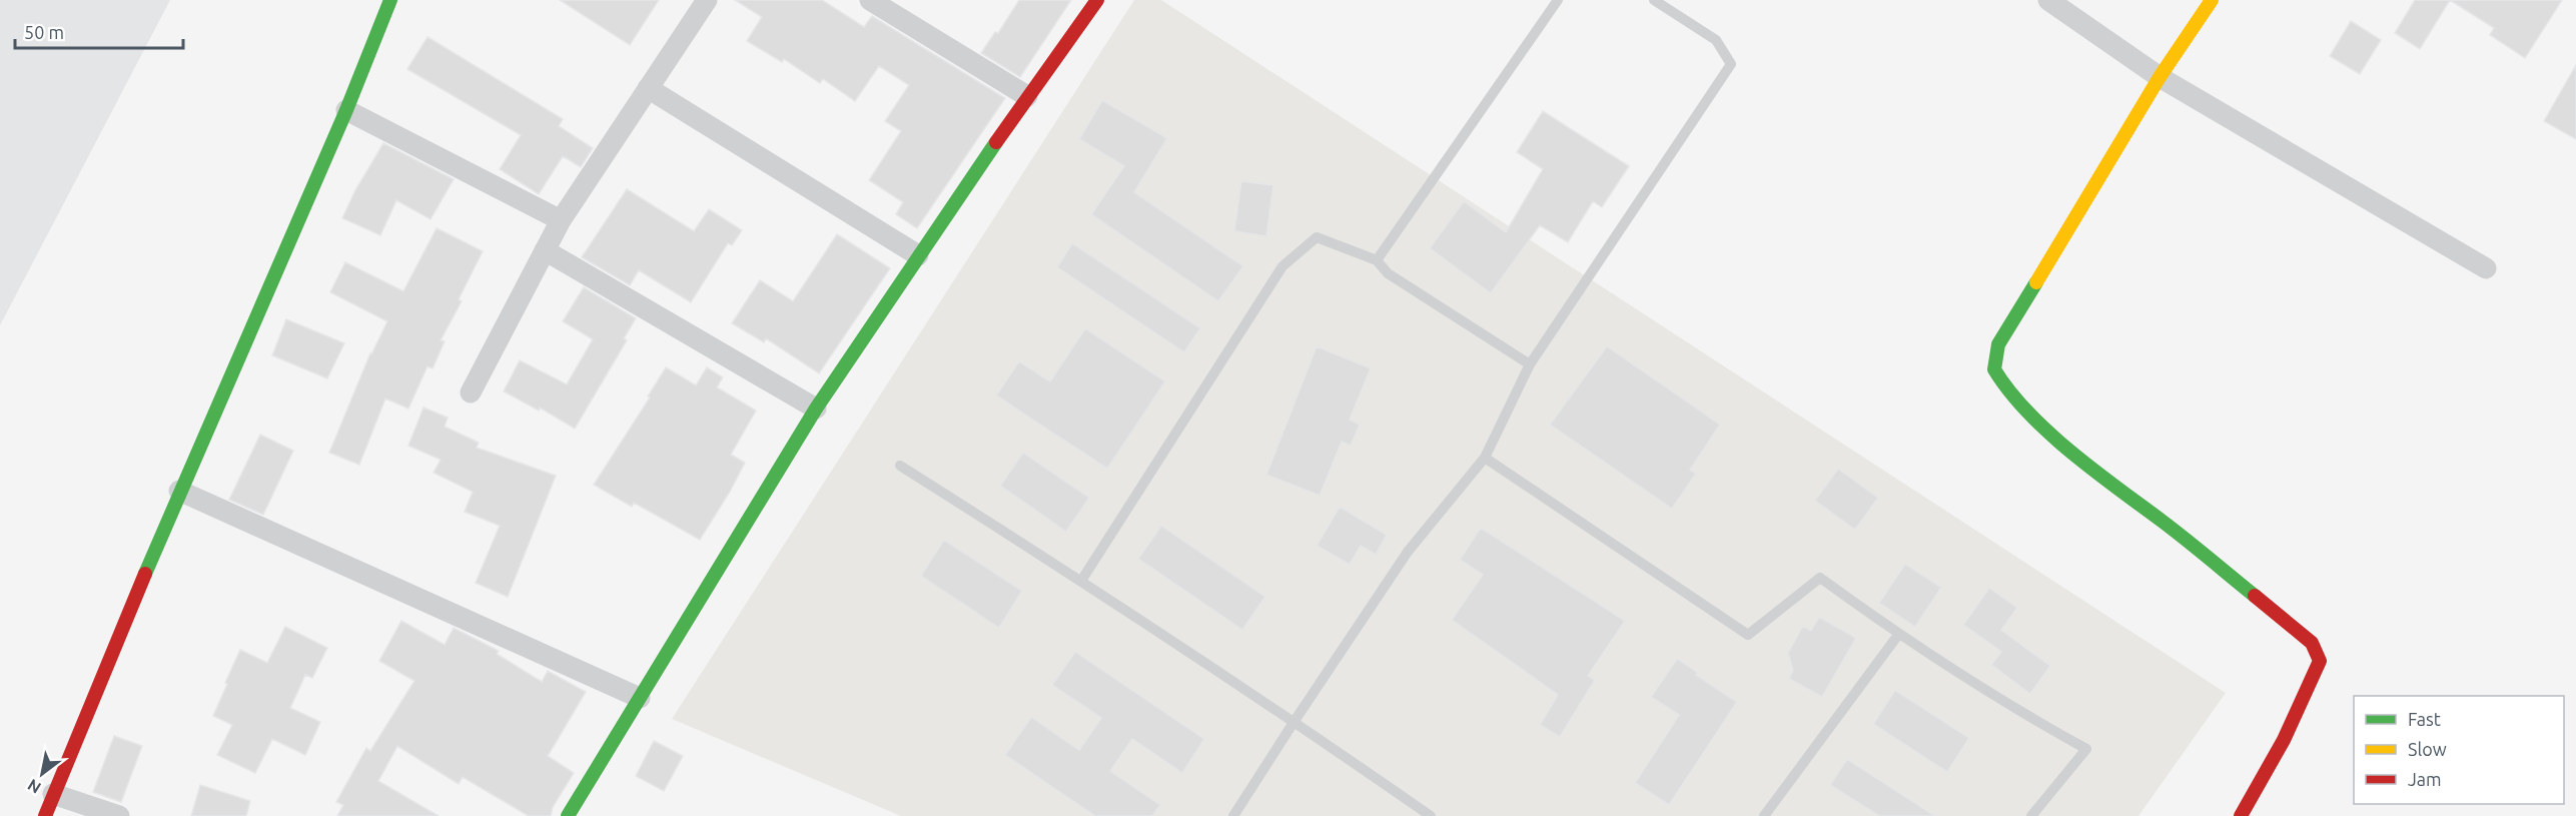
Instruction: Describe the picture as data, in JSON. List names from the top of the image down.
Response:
{
  "legend": ["Fast", "Slow", "Jam"],
  "scale_bar": "50 m",
  "north": "bottom left"
}
